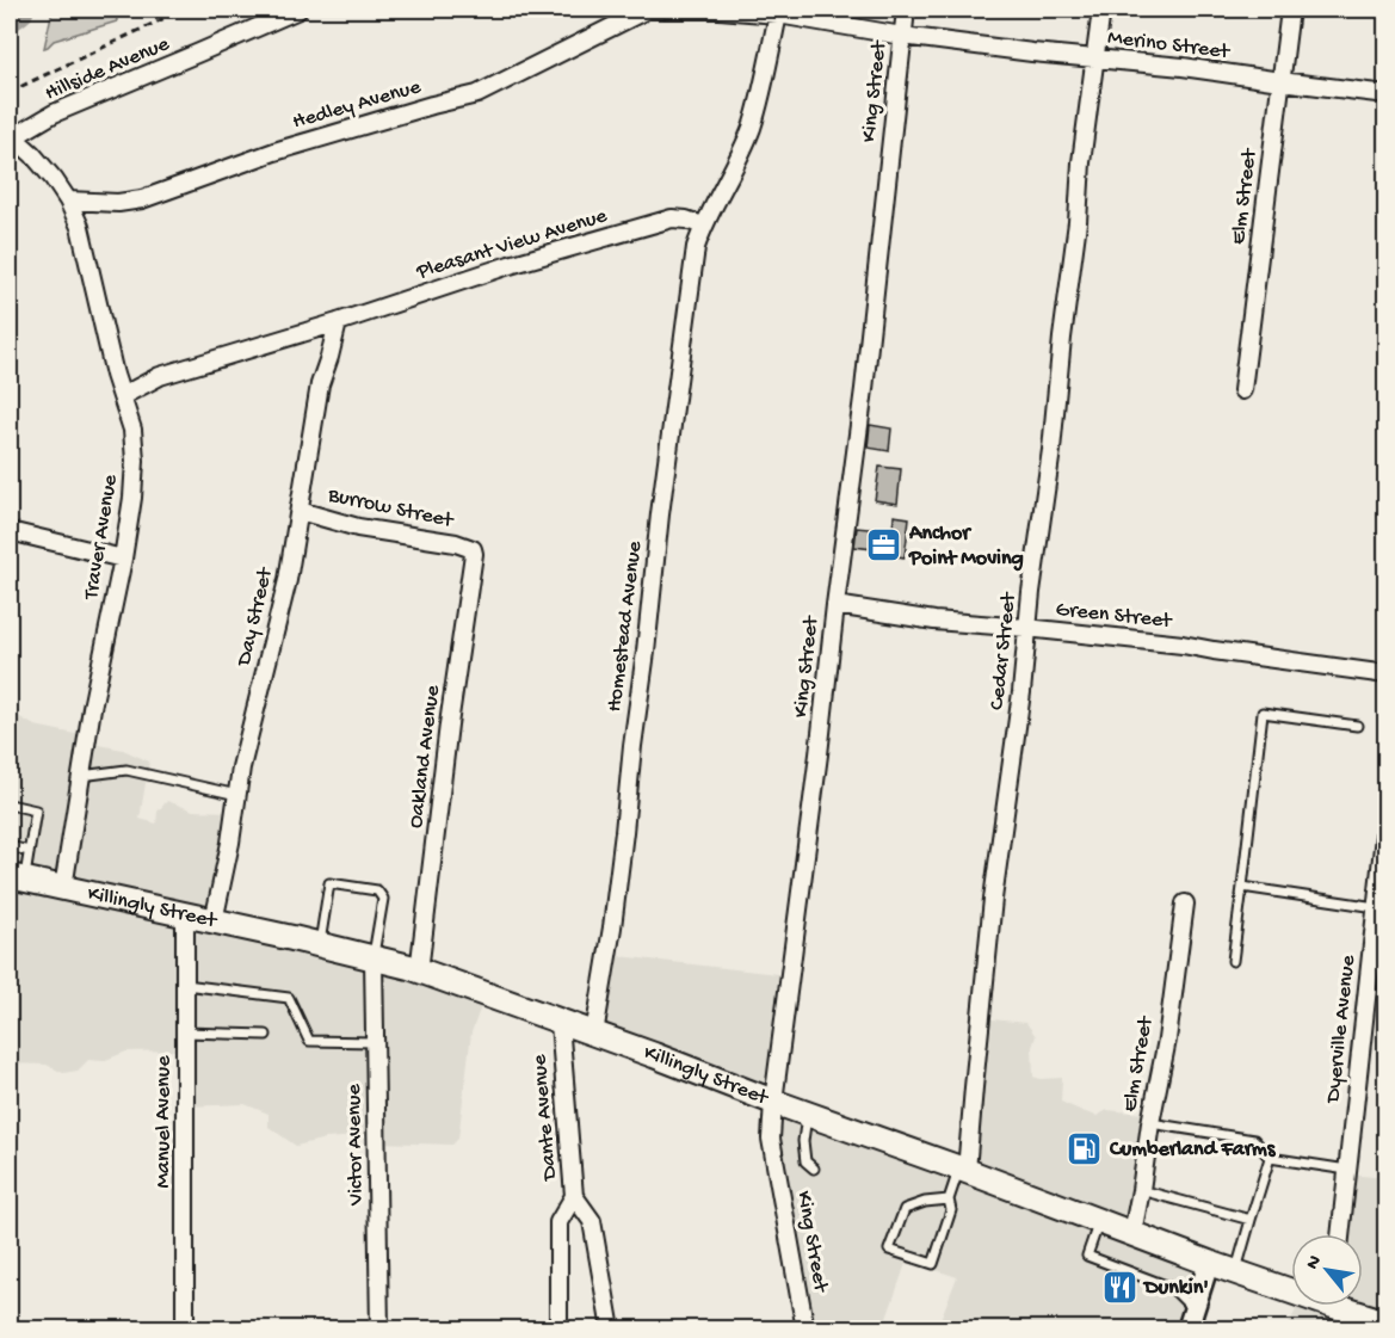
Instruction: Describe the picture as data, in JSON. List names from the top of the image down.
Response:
{
  "streets": {
    "main road": ["Killingly Street"],
    "street": [
      "Merino Street",
      "Hillside Avenue",
      "King Street",
      "Hedley Avenue",
      "Elm Street",
      "Pleasant View Avenue",
      "Burrow Street",
      "Traver Avenue",
      "Green Street",
      "Day Street",
      "Homestead Avenue",
      "Cedar Street",
      "Oakland Avenue",
      "Dyerville Avenue",
      "Dante Avenue",
      "Manuel Avenue",
      "Victor Avenue"
    ]
  },
  "crossings": [
    ["Merino Street", "King Street"],
    ["Merino Street", "Hedley Avenue"],
    ["Merino Street", "Elm Street"],
    ["Merino Street", "Cedar Street"],
    ["Hillside Avenue", "Traver Avenue"],
    ["King Street", "Green Street"],
    ["King Street", "Killingly Street"],
    ["Hedley Avenue", "Traver Avenue"],
    ["Elm Street", "Killingly Street"],
    ["Pleasant View Avenue", "Traver Avenue"],
    ["Pleasant View Avenue", "Day Street"],
    ["Pleasant View Avenue", "Homestead Avenue"],
    ["Burrow Street", "Day Street"],
    ["Burrow Street", "Oakland Avenue"],
    ["Traver Avenue", "Killingly Street"],
    ["Green Street", "Cedar Street"],
    ["Day Street", "Killingly Street"],
    ["Homestead Avenue", "Killingly Street"],
    ["Cedar Street", "Killingly Street"],
    ["Oakland Avenue", "Killingly Street"],
    ["Killingly Street", "Dante Avenue"],
    ["Killingly Street", "Manuel Avenue"],
    ["Killingly Street", "Victor Avenue"]
  ],
  "places": {
    "office": ["Anchor Point Moving"],
    "fuel station": ["Cumberland Farms"],
    "restaurant": ["Dunkin'"]
  },
  "north": "top left"
}
